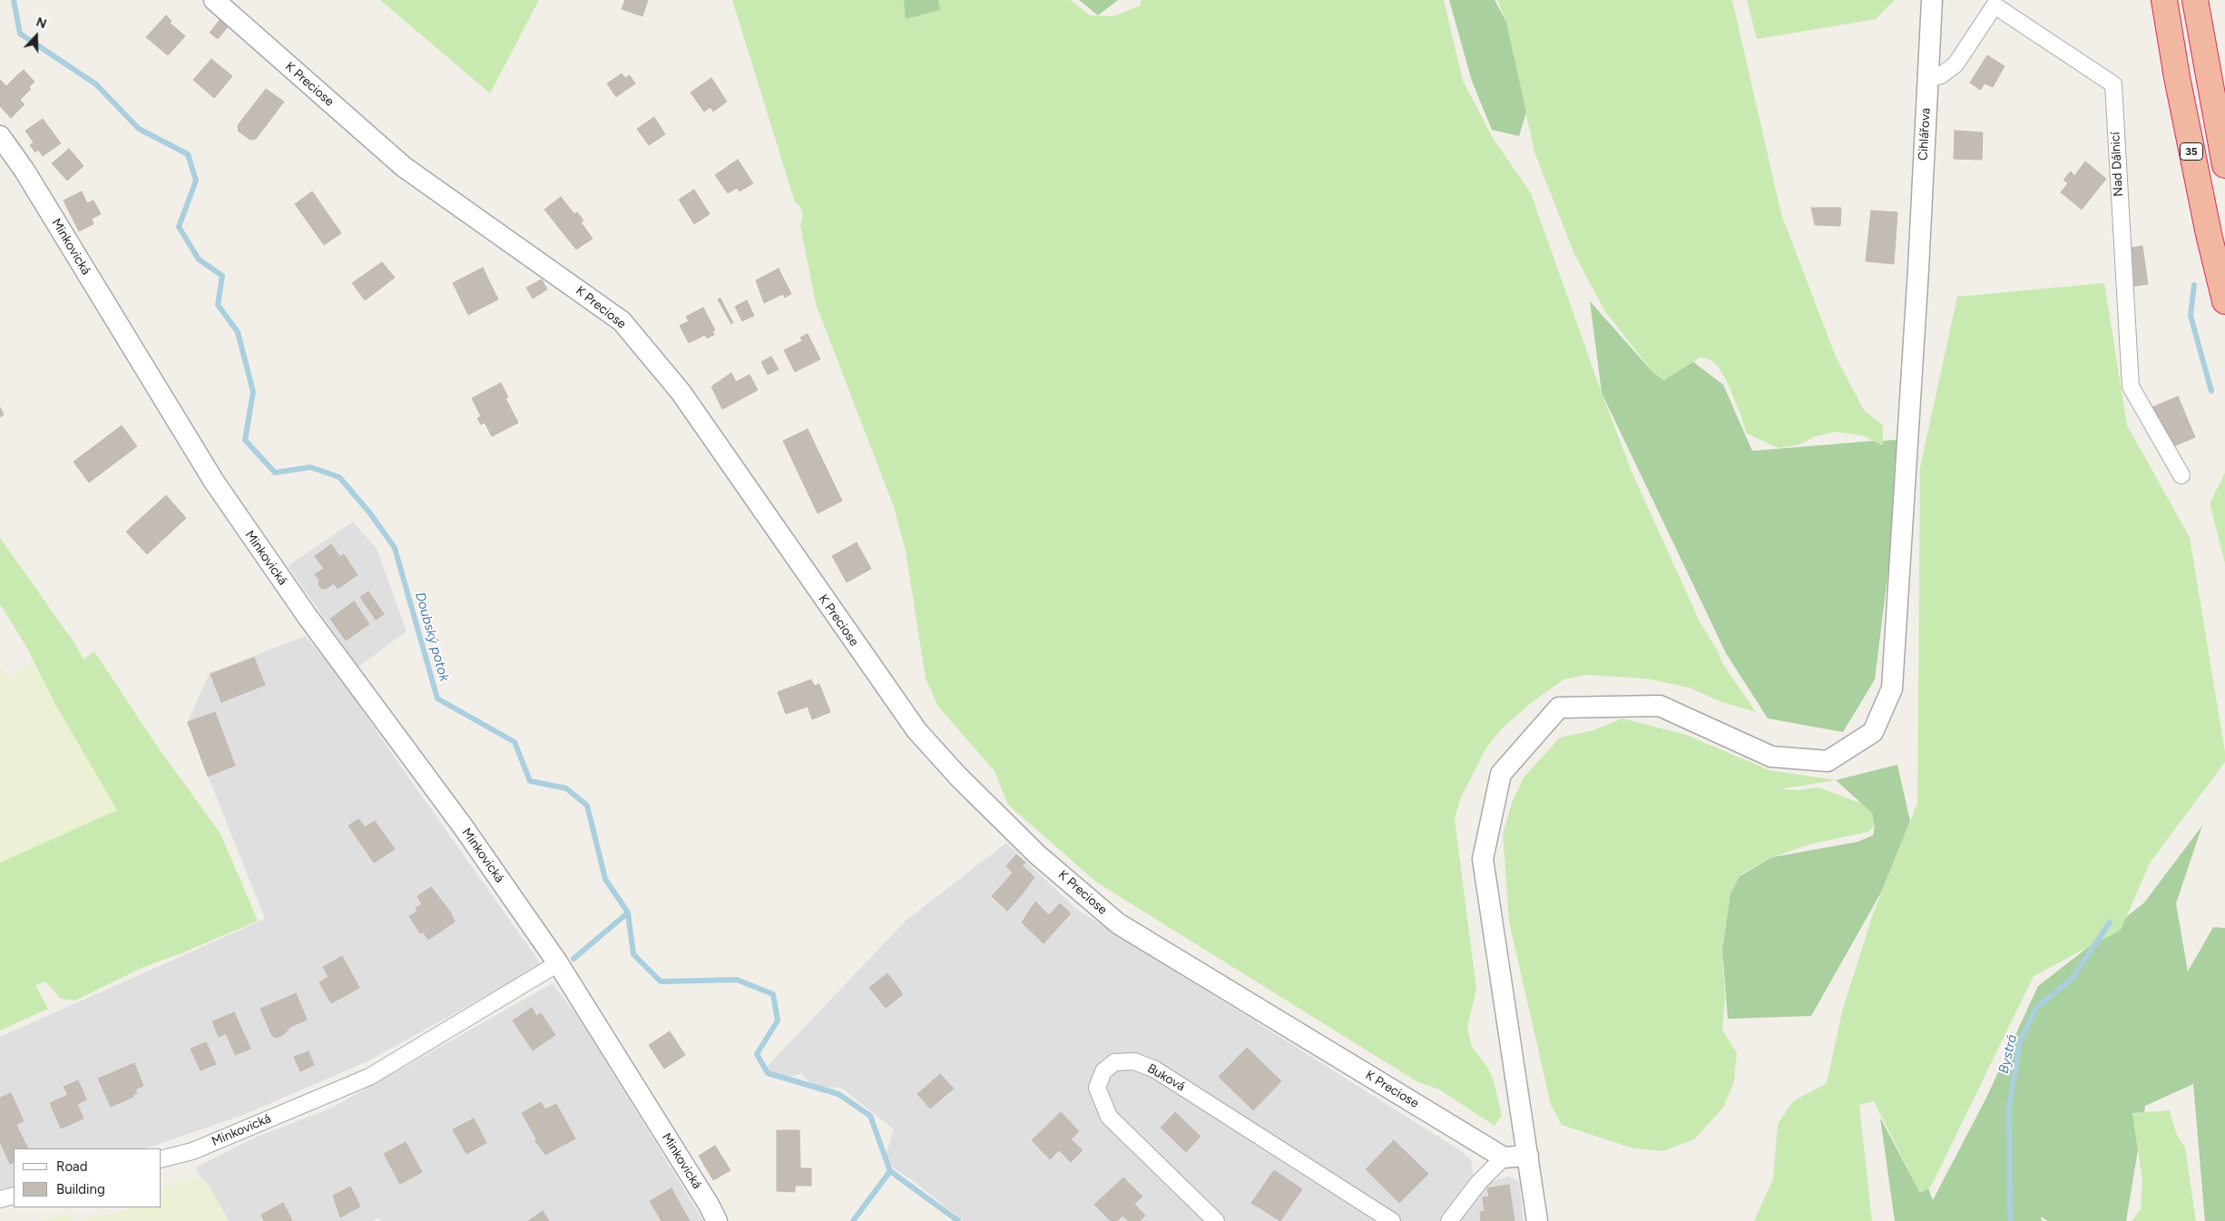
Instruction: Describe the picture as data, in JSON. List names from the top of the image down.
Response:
{
  "streets": {
    "highway": ["35"],
    "street": [
      "K Preciose",
      "Cihlářova",
      "Nad Dálnicí",
      "Minkovická",
      "Buková"
    ]
  },
  "crossings": [
    ["Cihlářova", "Nad Dálnicí"]
  ],
  "water": ["Doubský potok", "Bystrá"],
  "legend": ["Road", "Building"],
  "north": "top"
}
